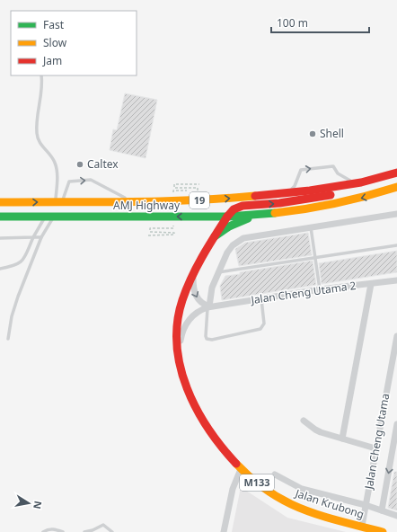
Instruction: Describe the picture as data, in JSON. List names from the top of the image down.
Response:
{
  "streets": {
    "main road": [
      "19",
      "AMJ Highway",
      "M133",
      "Jalan Krubong"
    ],
    "street": ["Jalan Cheng Utama 2", "Jalan Cheng Utama"]
  },
  "crossings": [
    ["AMJ Highway", "Jalan Krubong"],
    ["Jalan Cheng Utama", "Jalan Krubong"]
  ],
  "places": ["Shell", "Caltex"],
  "legend": ["Fast", "Slow", "Jam"],
  "scale_bar": "100 m",
  "north": "right"
}
